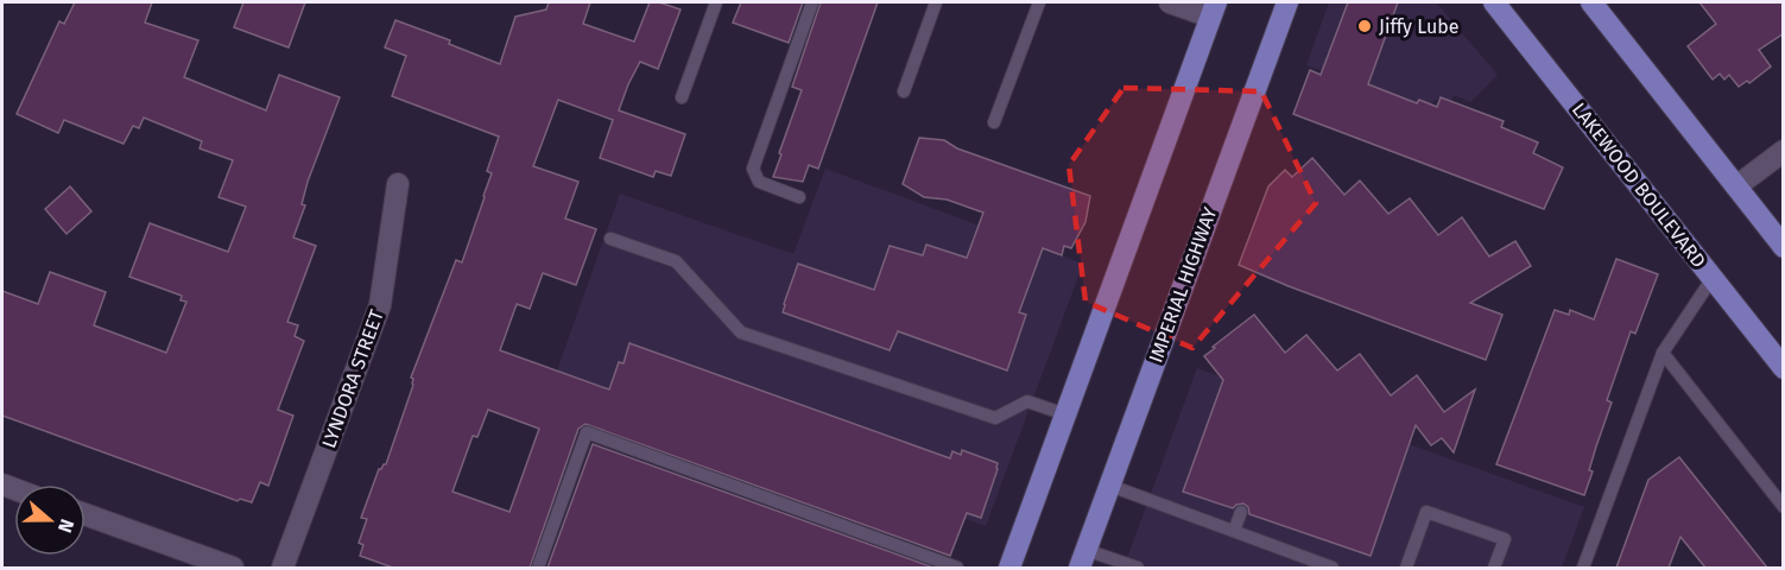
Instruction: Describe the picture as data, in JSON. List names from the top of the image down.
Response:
{
  "streets": {
    "main road": ["LAKEWOOD BOULEVARD", "IMPERIAL HIGHWAY"],
    "street": ["LYNDORA STREET"]
  },
  "places": ["Jiffy Lube"],
  "north": "right"
}
